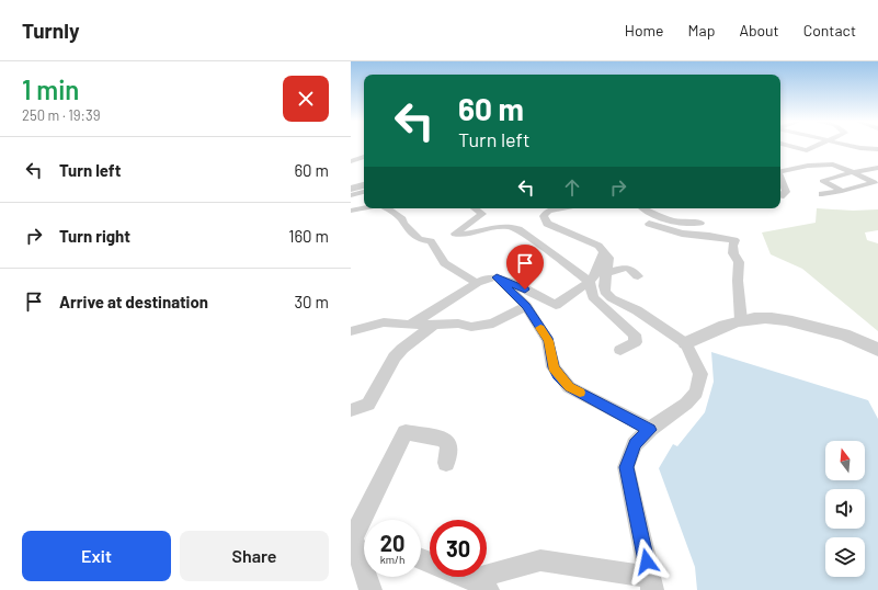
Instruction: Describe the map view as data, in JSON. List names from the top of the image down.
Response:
{
  "north": "top",
  "page": {
    "header": "Turnly",
    "nav": [
      "Home",
      "Map",
      "About",
      "Contact"
    ],
    "heading": ["1 min", "250 m · 19:39"],
    "turn": ["60 m", "Turn left"],
    "list": [
      {
        "name": "Turn left",
        "value": "60 m"
      },
      {
        "name": "Turn right",
        "value": "160 m"
      },
      {
        "name": "Arrive at destination",
        "value": "30 m"
      }
    ],
    "speed": "20 km/h",
    "limit": "30",
    "buttons": ["Exit", "Share"]
  }
}
